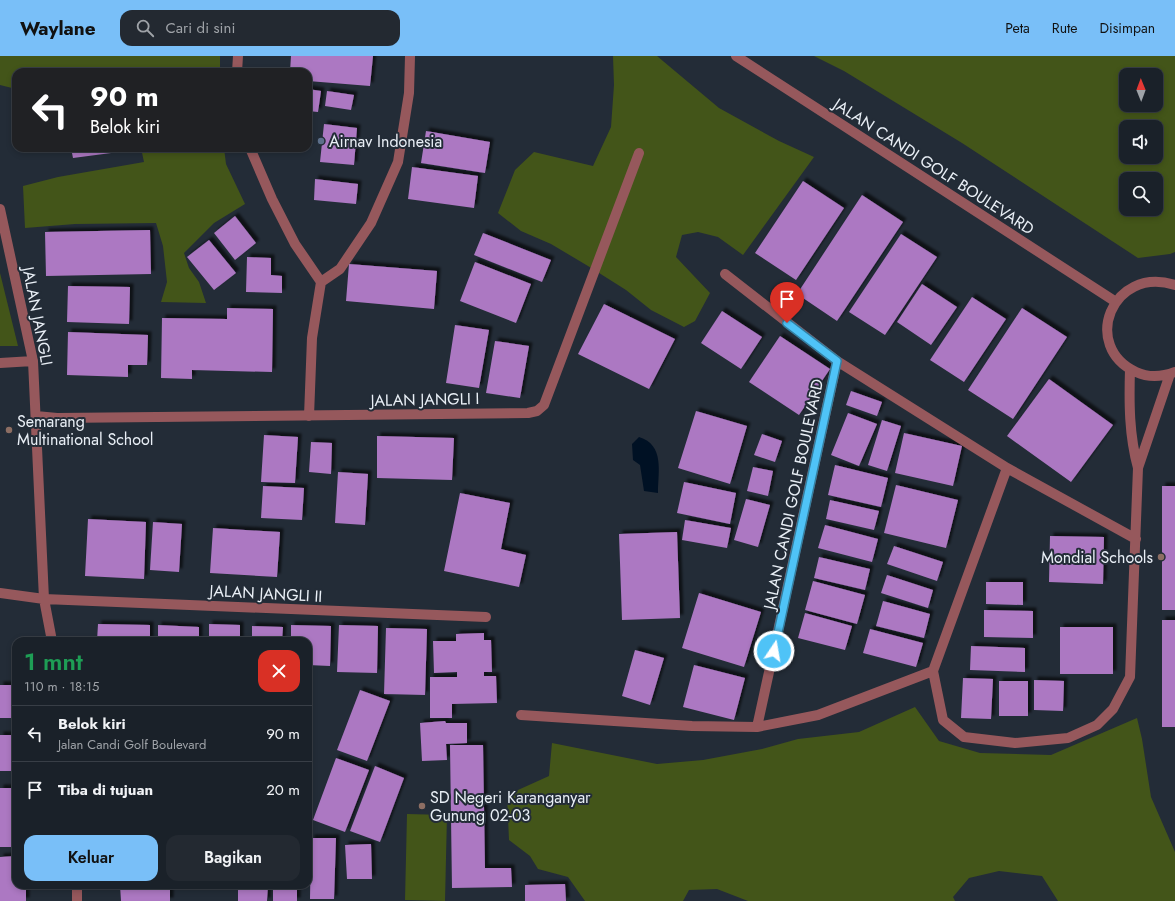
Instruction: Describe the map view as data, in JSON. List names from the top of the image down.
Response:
{
  "streets": {
    "street": [
      "JALAN CANDI GOLF BOULEVARD",
      "JALAN JANGLI",
      "JALAN JANGLI I",
      "JALAN JANGLI II"
    ]
  },
  "crossings": [
    ["JALAN JANGLI", "JALAN JANGLI I"],
    ["JALAN JANGLI", "JALAN JANGLI II"]
  ],
  "places": [
    "Airnav Indonesia",
    "Semarang Multinational School",
    "Mondial Schools",
    "SD Negeri Karanganyar Gunung 02-03"
  ],
  "north": "top",
  "page": {
    "header": "Waylane",
    "search": "Cari di sini",
    "nav": ["Peta", "Rute", "Disimpan"],
    "turn": ["90 m", "Belok kiri"],
    "heading": ["1 mnt", "110 m · 18:15"],
    "list": [
      {
        "name": "Belok kiri",
        "note": "Jalan Candi Golf Boulevard",
        "value": "90 m"
      },
      {
        "name": "Tiba di tujuan",
        "value": "20 m"
      }
    ],
    "buttons": ["Keluar", "Bagikan"]
  }
}
